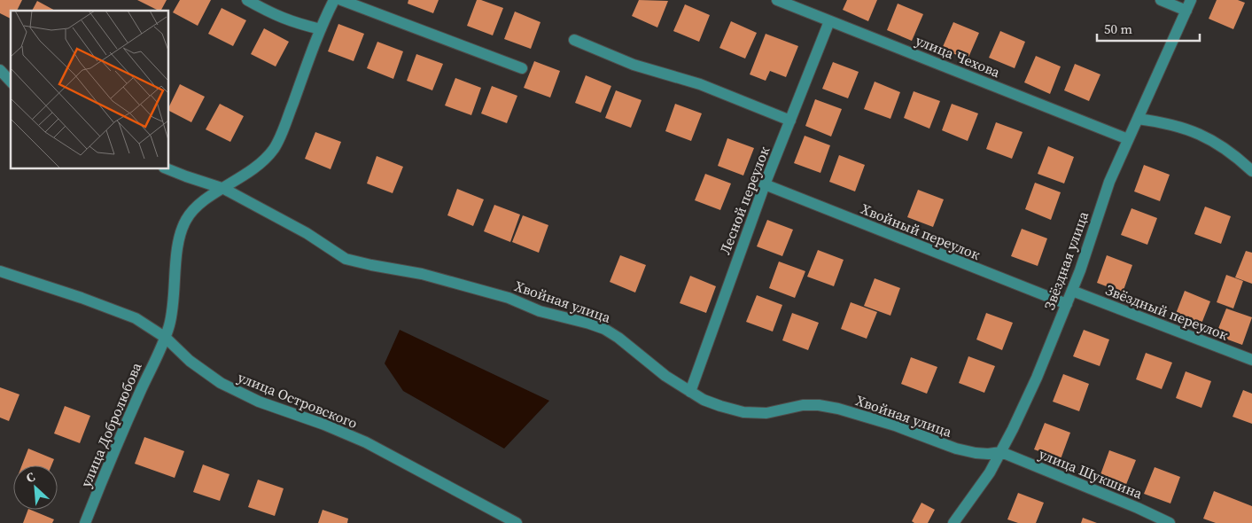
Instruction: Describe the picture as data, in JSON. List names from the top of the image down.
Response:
{
  "streets": {
    "street": [
      "улица Чехова",
      "Лесной переулок",
      "Хвойный переулок",
      "Звёздная улица",
      "Хвойная улица",
      "Звёздный переулок",
      "улица Островского",
      "улица Добролюбова",
      "улица Шукшина"
    ]
  },
  "crossings": [
    ["улица Чехова", "Лесной переулок"],
    ["улица Чехова", "Звёздная улица"],
    ["Лесной переулок", "Хвойный переулок"],
    ["Лесной переулок", "Хвойная улица"],
    ["Хвойный переулок", "Звёздная улица"],
    ["Звёздная улица", "Хвойная улица"],
    ["Звёздная улица", "Звёздный переулок"],
    ["Звёздная улица", "улица Шукшина"],
    ["Хвойная улица", "улица Добролюбова"],
    ["Хвойная улица", "улица Шукшина"],
    ["улица Островского", "улица Добролюбова"]
  ],
  "scale_bar": "50 m",
  "north": "top left"
}
